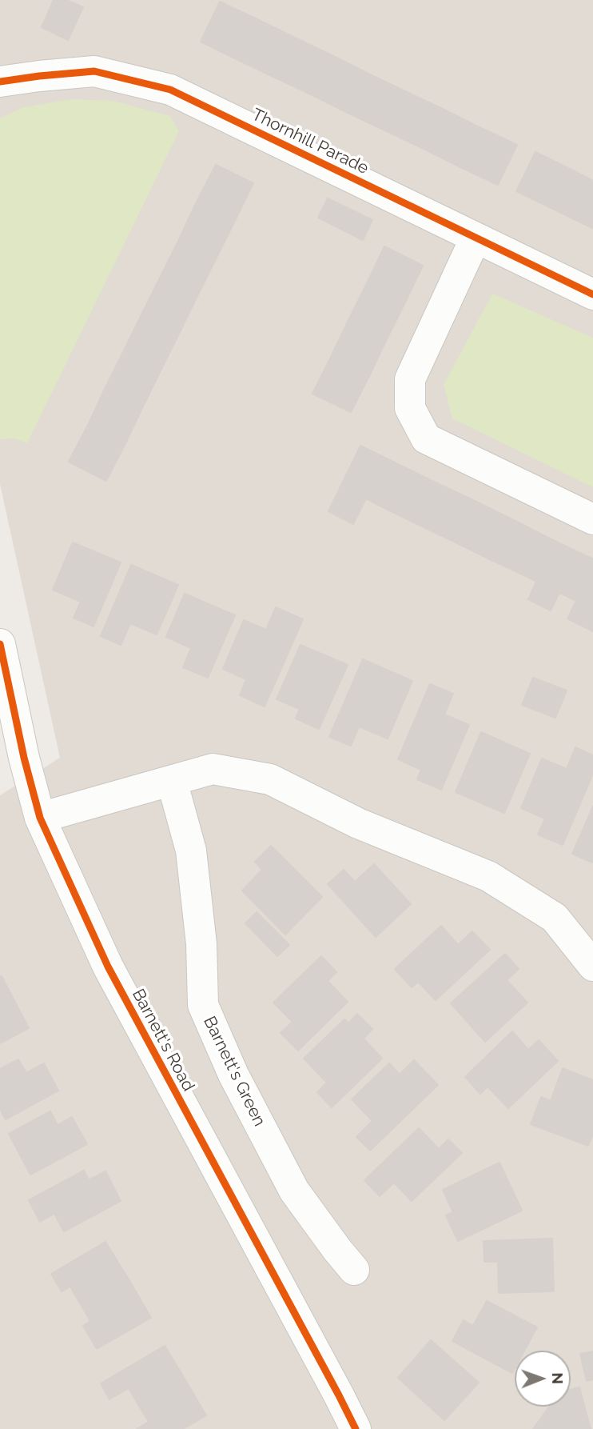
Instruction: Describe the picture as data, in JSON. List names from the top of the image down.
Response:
{
  "streets": {
    "street": ["Thornhill Parade", "Barnett's Road", "Barnett's Green"]
  },
  "north": "right"
}
